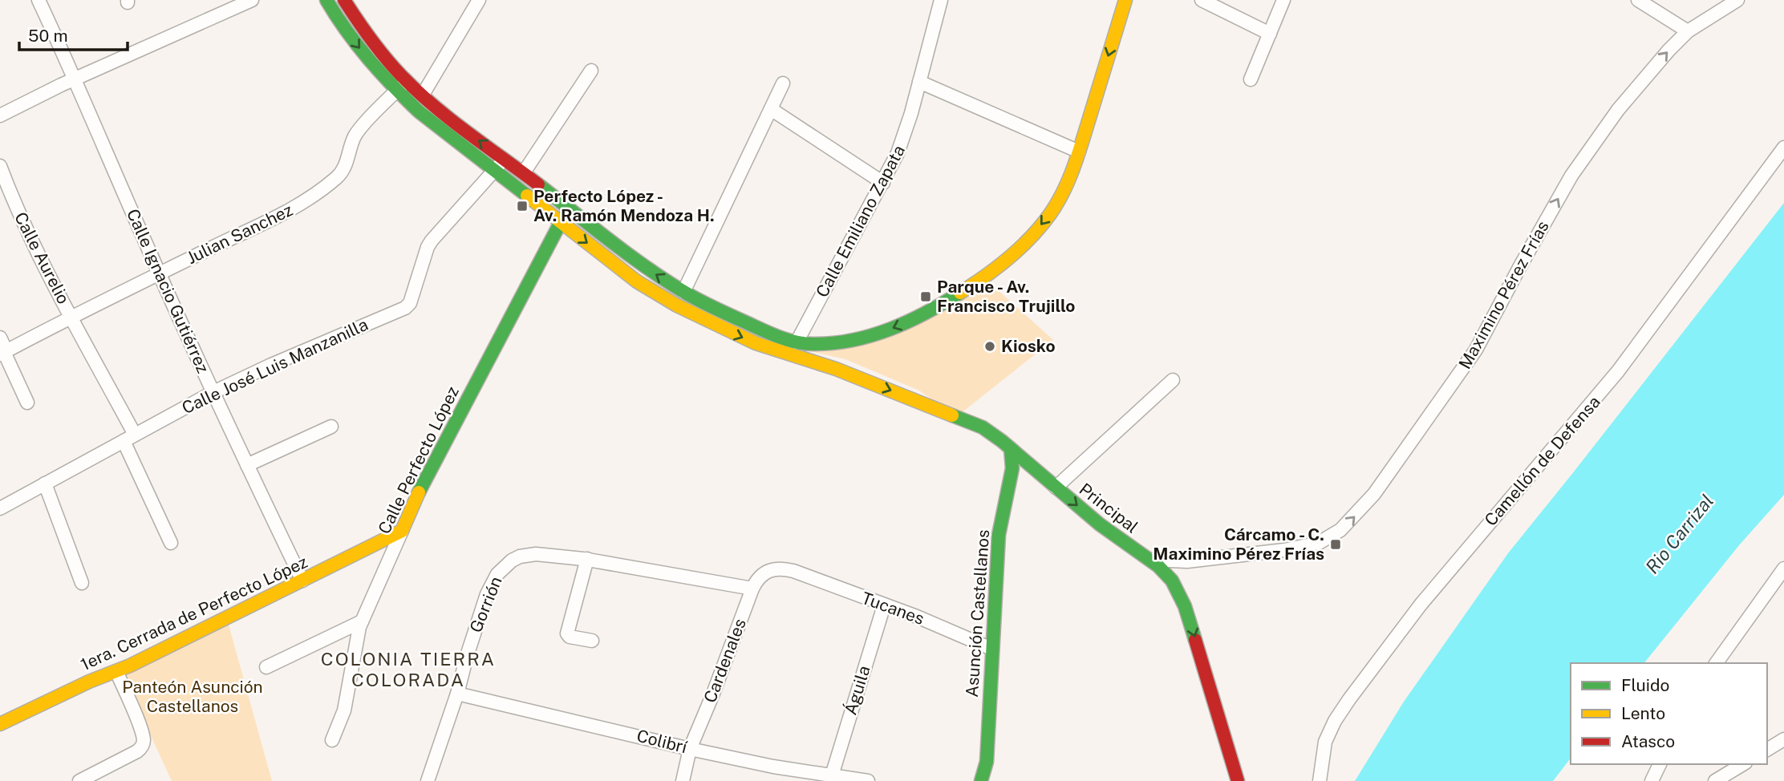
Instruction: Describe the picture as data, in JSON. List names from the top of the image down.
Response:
{
  "streets": {
    "main road": [
      "Calle Perfecto López",
      "Principal",
      "1era. Cerrada de Perfecto López",
      "Asunción Castellanos"
    ],
    "street": [
      "Calle Emiliano Zapata",
      "Julian Sanchez",
      "Calle Aurelio",
      "Calle Ignacio Gutiérrez",
      "Maximino Pérez Frías",
      "Calle José Luis Manzanilla",
      "Camellón de Defensa",
      "Gorrión",
      "Tucanes",
      "Cardenales",
      "Águila",
      "Colibrí"
    ]
  },
  "crossings": [
    ["Julian Sanchez", "Calle Aurelio"],
    ["Julian Sanchez", "Calle Ignacio Gutiérrez"],
    ["Julian Sanchez", "Principal"],
    ["Calle Aurelio", "Calle José Luis Manzanilla"],
    ["Calle Ignacio Gutiérrez", "Calle José Luis Manzanilla"],
    ["Calle Ignacio Gutiérrez", "1era. Cerrada de Perfecto López"],
    ["Maximino Pérez Frías", "Principal"],
    ["Calle José Luis Manzanilla", "Principal"],
    ["Calle Perfecto López", "Principal"],
    ["Calle Perfecto López", "1era. Cerrada de Perfecto López"],
    ["Principal", "Asunción Castellanos"],
    ["Gorrión", "Cardenales"],
    ["Gorrión", "Colibrí"],
    ["Tucanes", "Asunción Castellanos"],
    ["Tucanes", "Cardenales"],
    ["Tucanes", "Águila"],
    ["Cardenales", "Colibrí"],
    ["Águila", "Colibrí"]
  ],
  "one_way": ["Maximino Pérez Frías"],
  "districts": ["COLONIA TIERRA COLORADA"],
  "water": ["Rio Carrizal"],
  "parks": ["Panteón Asunción Castellanos"],
  "places": {
    "transit": ["Perfecto López - Av. Ramón Mendoza H.", "Parque - Av. Francisco Trujillo", "Cárcamo - C. Maximino Pérez Frías"],
    "other": ["Kiosko"]
  },
  "legend": ["Fluido", "Lento", "Atasco"],
  "scale_bar": "50 m"
}
